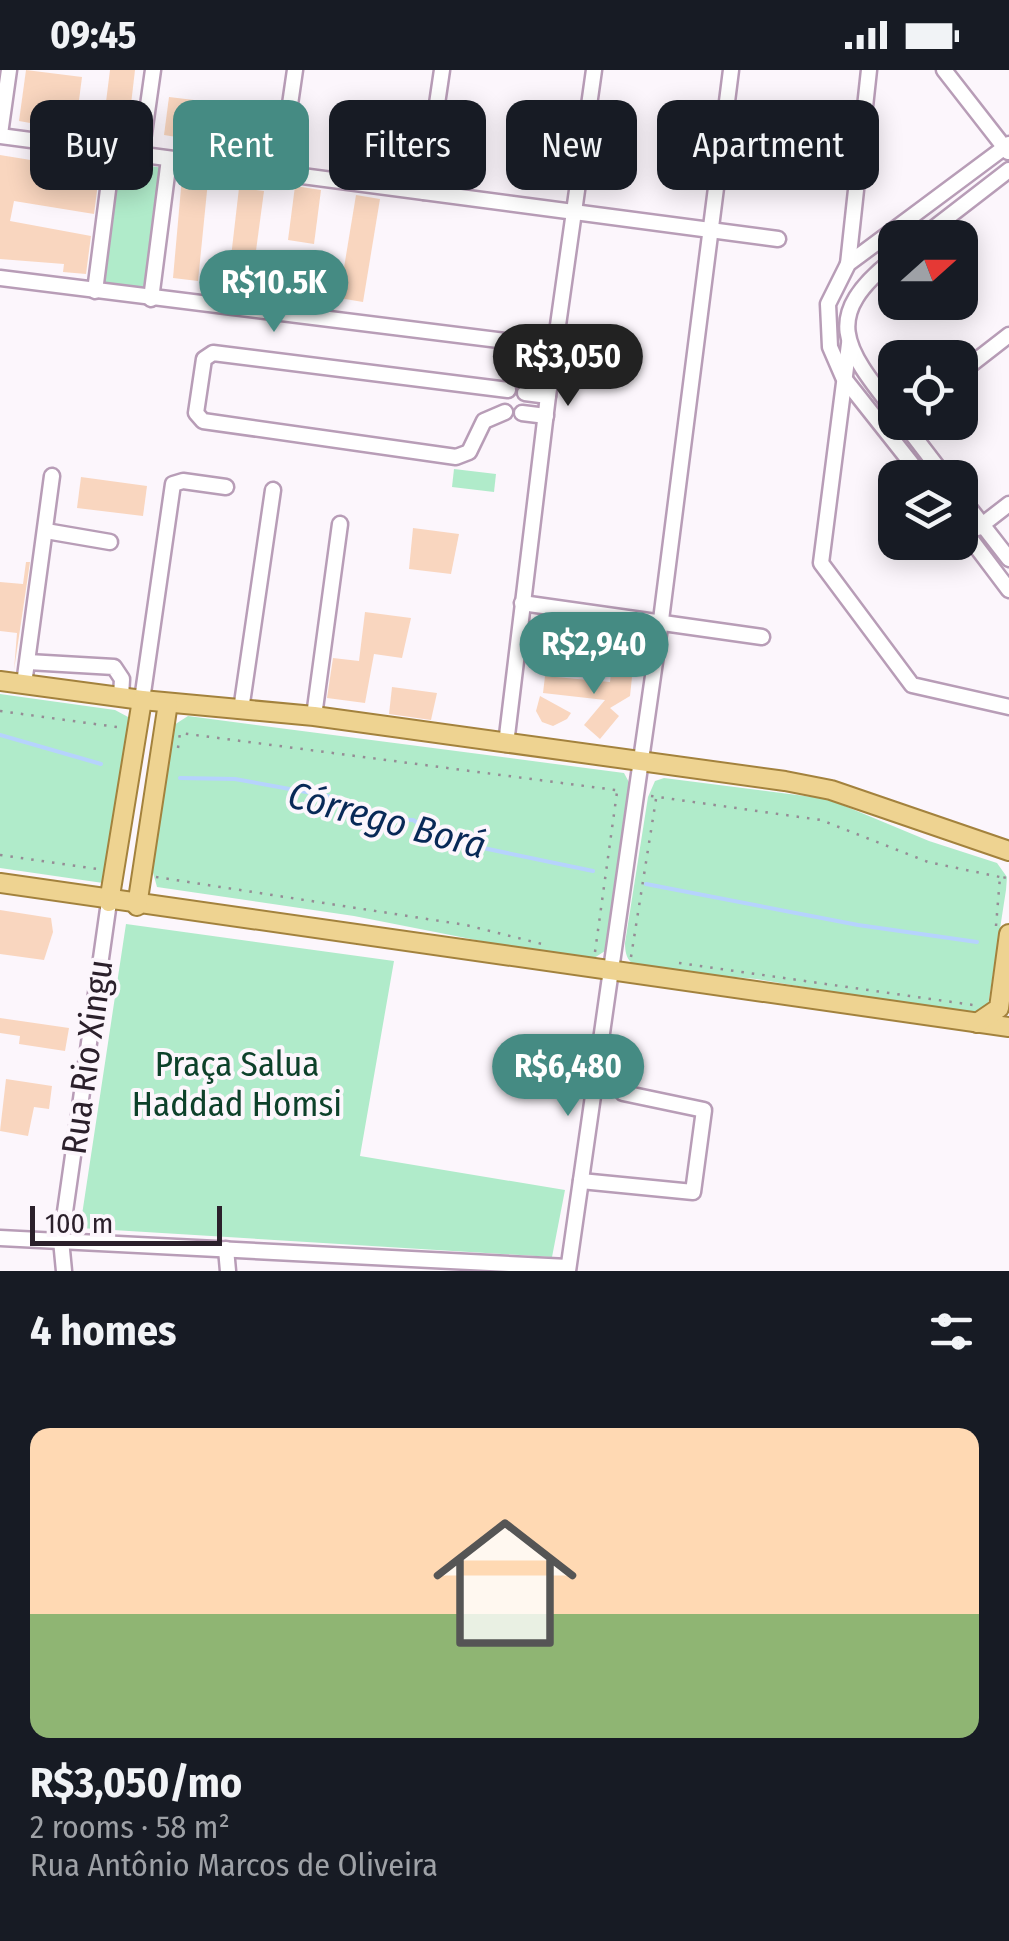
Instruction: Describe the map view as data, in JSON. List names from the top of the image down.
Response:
{
  "streets": {
    "street": ["Rua Rio Xingu"]
  },
  "water": ["Córrego Borá"],
  "parks": ["Praça Salua Haddad Homsi"],
  "scale_bar": "100 m",
  "north": "right",
  "page": {
    "status": "09:45",
    "chip": [
      "Buy",
      "Rent",
      "Filters",
      "New",
      "Apartment"
    ],
    "price": [
      "R$10.5K",
      "R$3,050",
      "R$2,940",
      "R$6,480"
    ],
    "scale": "100 m",
    "heading": "4 homes",
    "list": [
      {
        "name": "R$3,050/mo",
        "note": "2 rooms · 58 m² · Rua Antônio Marcos de Oliveira"
      }
    ]
  }
}
